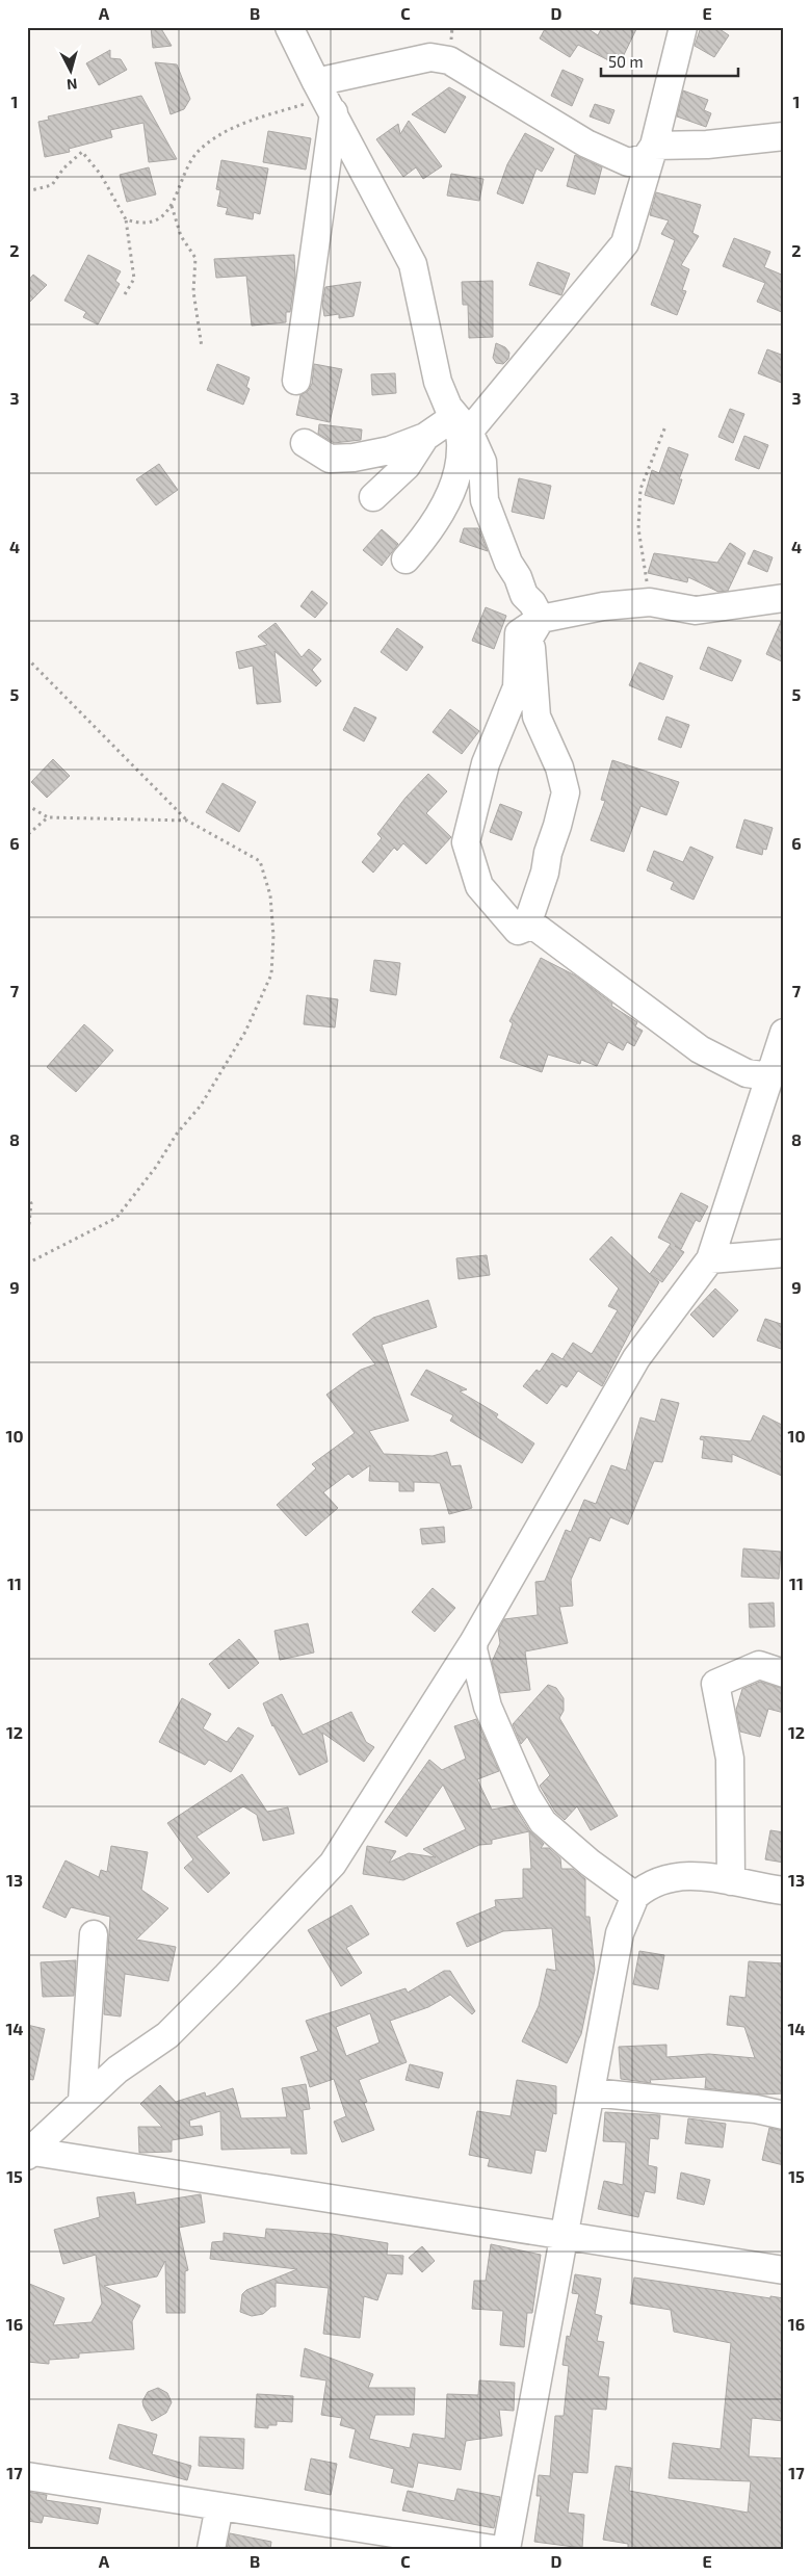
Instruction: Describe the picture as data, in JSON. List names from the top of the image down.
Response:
{
  "scale_bar": "50 m",
  "north": "bottom",
  "grid": {
    "columns": [
      "A",
      "B",
      "C",
      "D",
      "E"
    ],
    "rows": [
      "1",
      "2",
      "3",
      "4",
      "5",
      "6",
      "7",
      "8",
      "9",
      "10",
      "11",
      "12",
      "13",
      "14",
      "15",
      "16",
      "17"
    ]
  }
}
